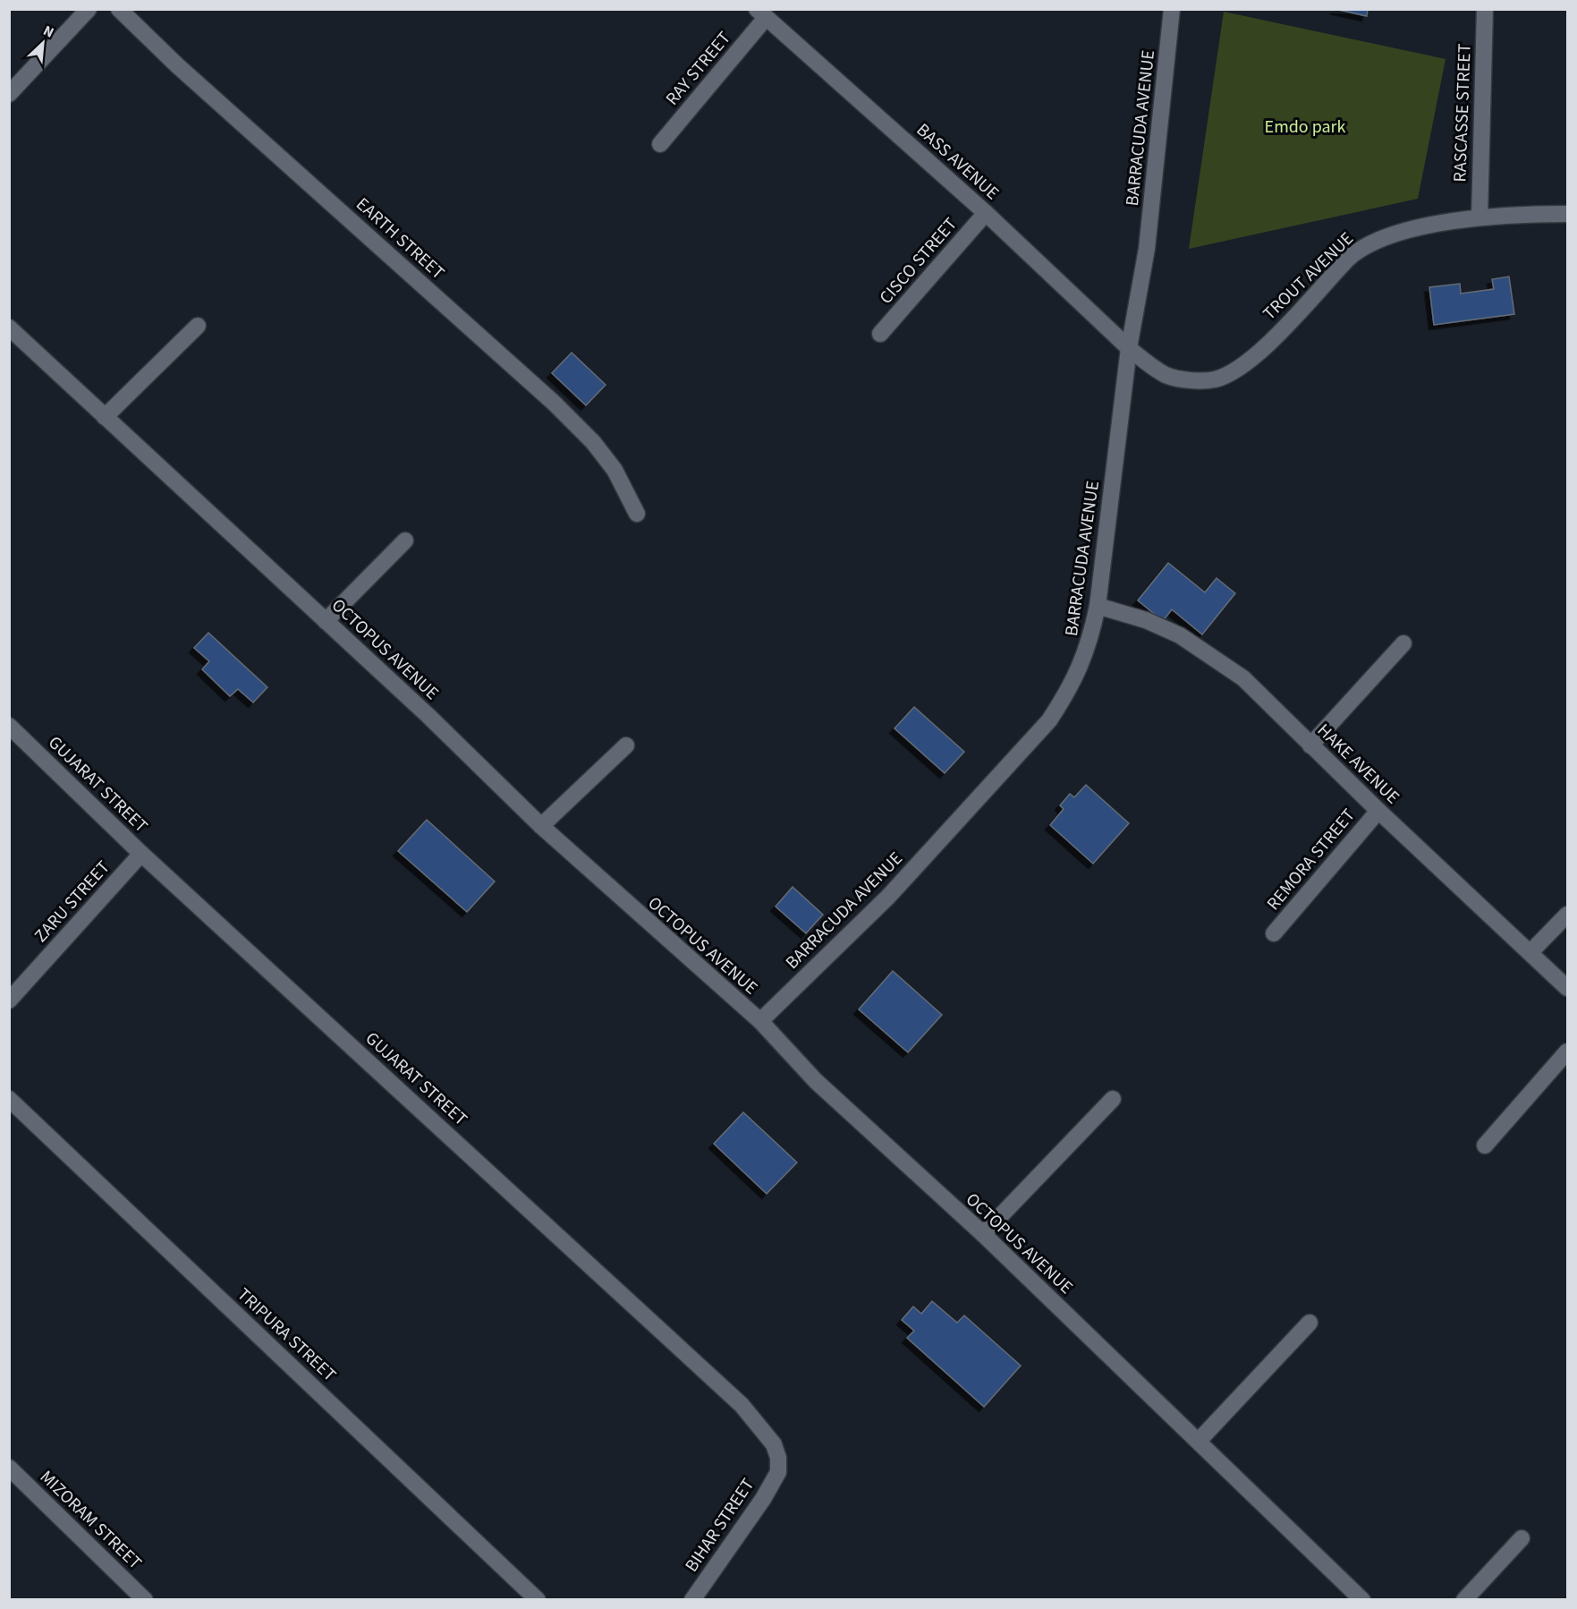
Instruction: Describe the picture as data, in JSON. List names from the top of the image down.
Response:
{
  "streets": {
    "street": [
      "RAY STREET",
      "RASCASSE STREET",
      "BARRACUDA AVENUE",
      "BASS AVENUE",
      "EARTH STREET",
      "CISCO STREET",
      "TROUT AVENUE",
      "OCTOPUS AVENUE",
      "HAKE AVENUE",
      "GUJARAT STREET",
      "REMORA STREET",
      "ZARU STREET",
      "TRIPURA STREET",
      "MIZORAM STREET",
      "BIHAR STREET"
    ]
  },
  "crossings": [
    ["RAY STREET", "BASS AVENUE"],
    ["RASCASSE STREET", "TROUT AVENUE"],
    ["BARRACUDA AVENUE", "BASS AVENUE"],
    ["BARRACUDA AVENUE", "TROUT AVENUE"],
    ["BARRACUDA AVENUE", "OCTOPUS AVENUE"],
    ["BARRACUDA AVENUE", "HAKE AVENUE"],
    ["BASS AVENUE", "CISCO STREET"],
    ["BASS AVENUE", "TROUT AVENUE"],
    ["HAKE AVENUE", "REMORA STREET"],
    ["GUJARAT STREET", "ZARU STREET"],
    ["GUJARAT STREET", "BIHAR STREET"]
  ],
  "parks": ["Emdo park"],
  "north": "top right"
}
